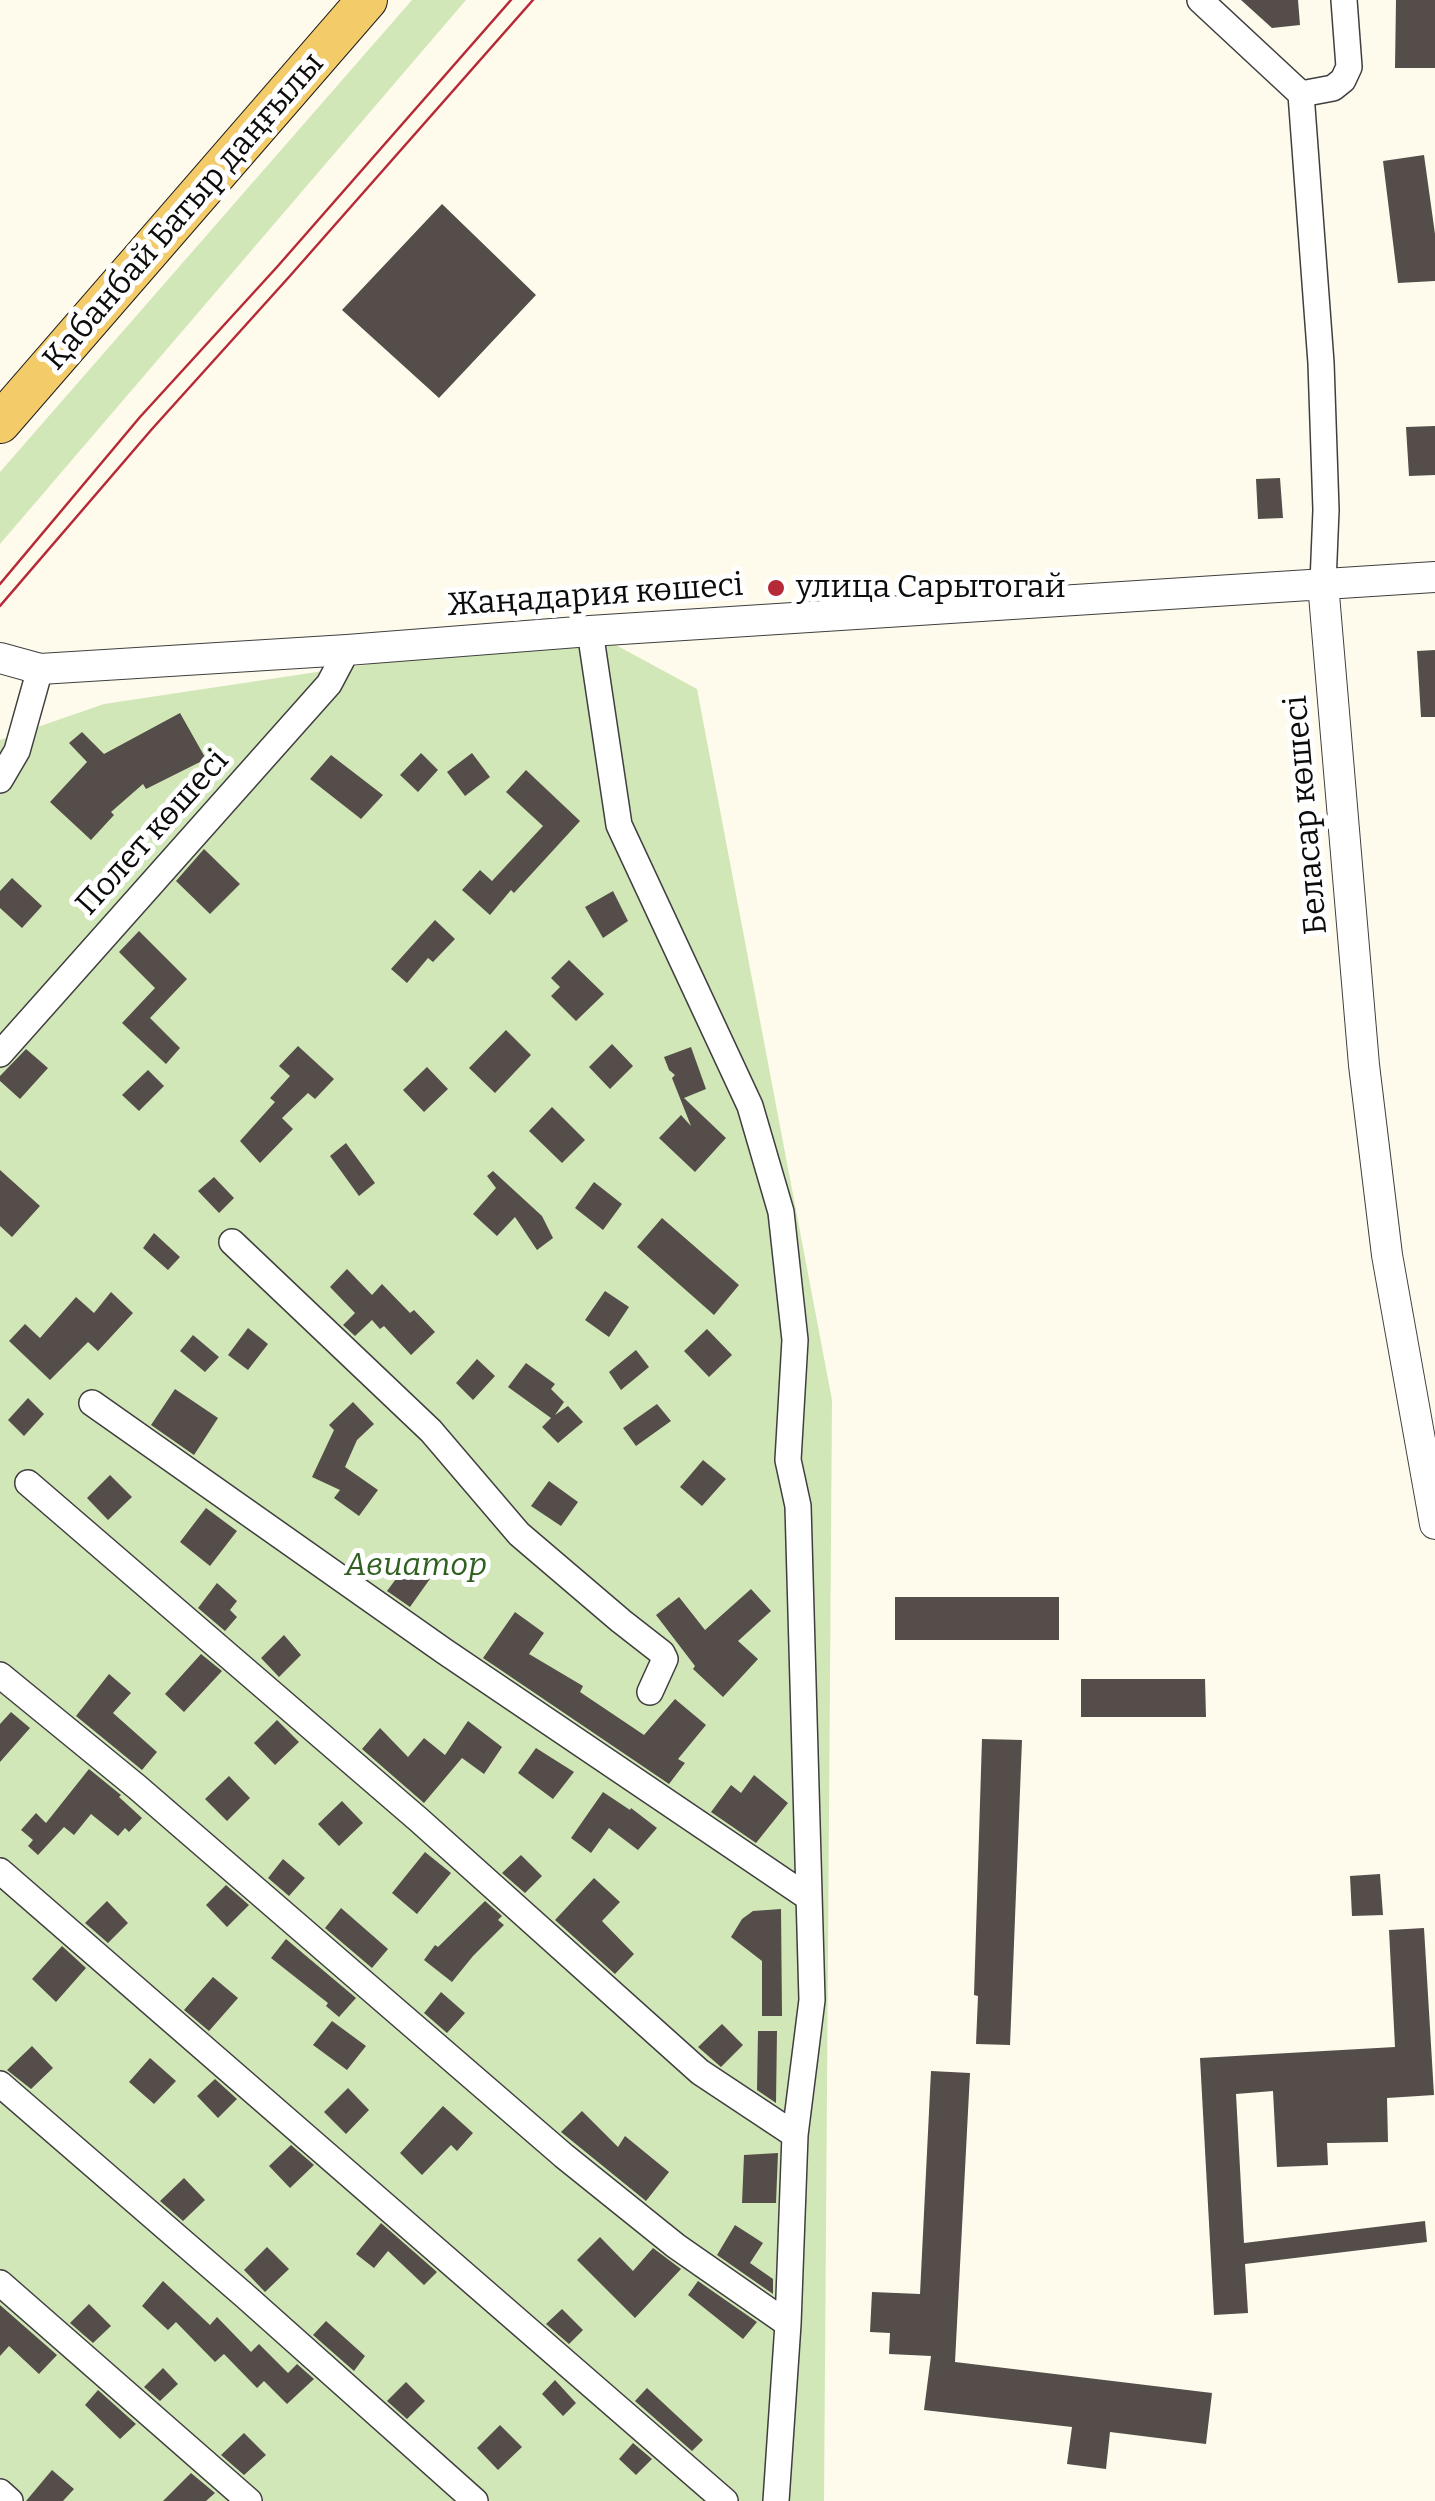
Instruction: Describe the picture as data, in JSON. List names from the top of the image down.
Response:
{
  "streets": {
    "main road": ["Қабанбай Батыр даңғылы"],
    "street": ["Жаңадария көшесі", "Беласар көшесі", "Полет көшесі"]
  },
  "crossings": [
    ["Жаңадария көшесі", "Беласар көшесі"],
    ["Жаңадария көшесі", "Полет көшесі"]
  ],
  "parks": ["Авиатор"],
  "places": ["улица Сарытогай"]
}
